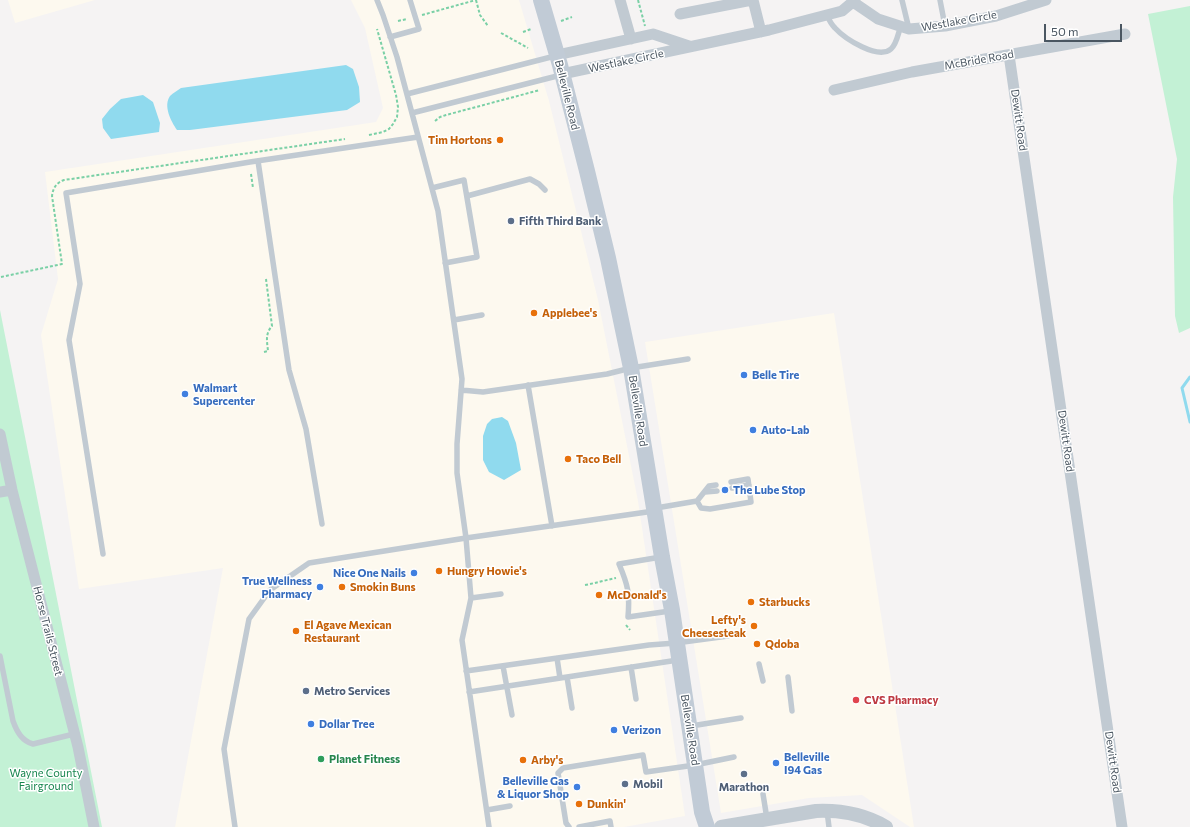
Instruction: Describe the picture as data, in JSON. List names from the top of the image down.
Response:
{
  "streets": {
    "main road": ["Belleville Road"],
    "street": [
      "Westlake Circle",
      "McBride Road",
      "Dewitt Road",
      "Horse Trails Street"
    ]
  },
  "crossings": [
    ["Westlake Circle", "Belleville Road"],
    ["McBride Road", "Dewitt Road"]
  ],
  "parks": ["Wayne County Fairground"],
  "places": [
    "Tim Hortons",
    "Fifth Third Bank",
    "Applebee's",
    "Belle Tire",
    "Walmart Supercenter",
    "Auto-Lab",
    "Taco Bell",
    "The Lube Stop",
    "Hungry Howie's",
    "Nice One Nails",
    "True Wellness Pharmacy",
    "Smokin Buns",
    "McDonald's",
    "Starbucks",
    "Lefty's Cheesesteak",
    "El Agave Mexican Restaurant",
    "Qdoba",
    "Metro Services",
    "CVS Pharmacy",
    "Dollar Tree",
    "Verizon",
    "Planet Fitness",
    "Arby's",
    "Belleville I94 Gas",
    "Marathon",
    "Mobil",
    "Belleville Gas & Liquor Shop",
    "Dunkin'"
  ],
  "scale_bar": "50 m"
}
